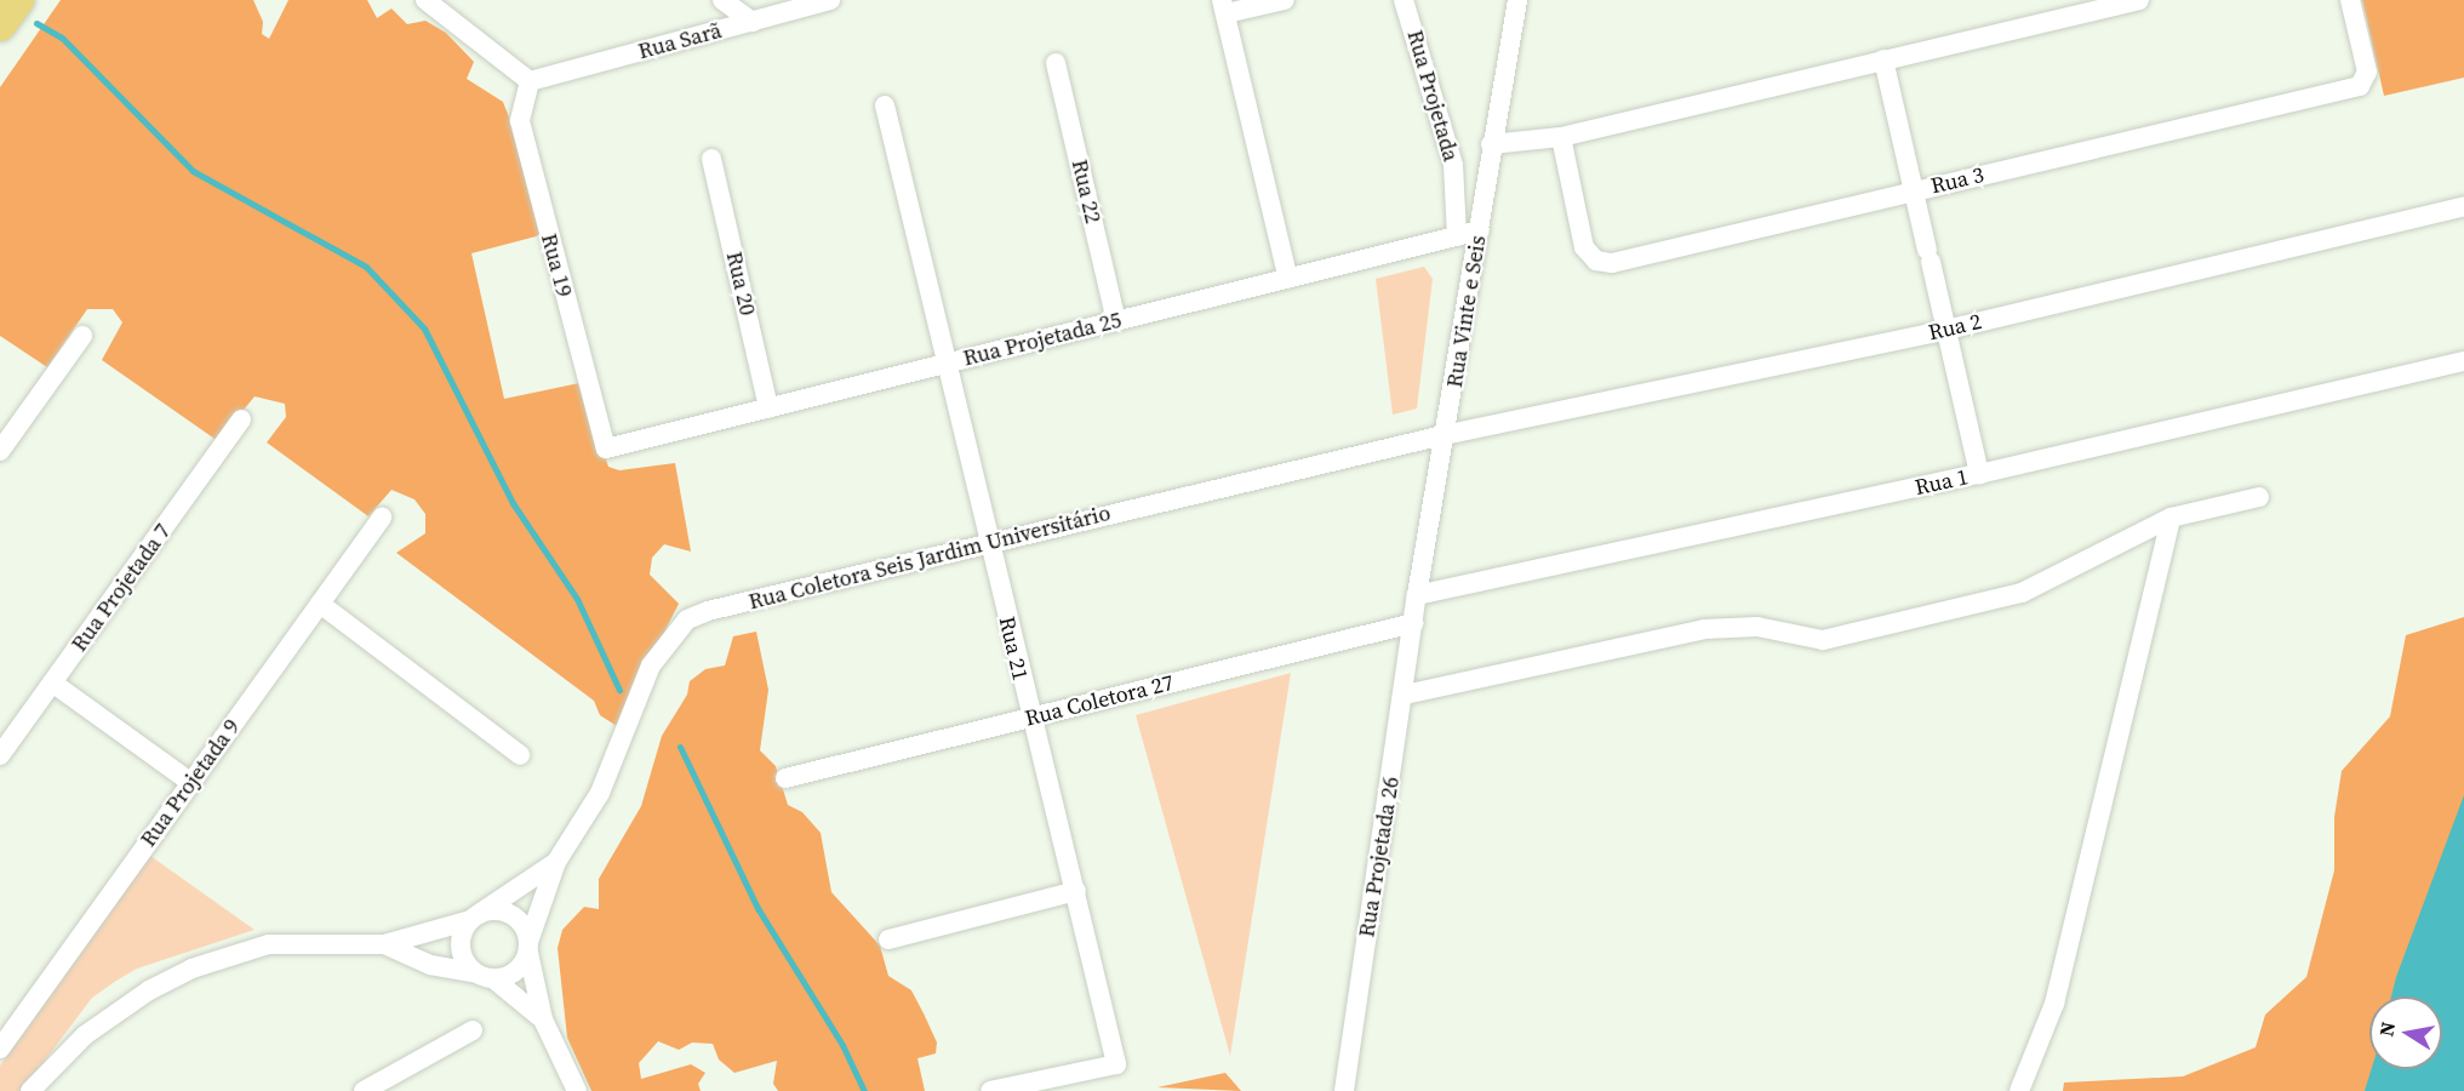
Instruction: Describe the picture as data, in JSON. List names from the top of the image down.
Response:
{
  "streets": {
    "street": [
      "Rua Sarã",
      "Rua Projetada",
      "Rua 3",
      "Rua 22",
      "Rua 19",
      "Rua 20",
      "Rua Vinte e Seis",
      "Rua 2",
      "Rua Projetada 25",
      "Rua 1",
      "Rua Coletora Seis Jardim Universitário",
      "Rua Projetada 7",
      "Rua 21",
      "Rua Coletora 27",
      "Rua Projetada 9",
      "Rua Projetada 26"
    ]
  },
  "crossings": [
    ["Rua Sarã", "Rua 19"],
    ["Rua Projetada", "Rua Projetada 25"],
    ["Rua 22", "Rua Projetada 25"],
    ["Rua 19", "Rua Projetada 25"],
    ["Rua 20", "Rua Projetada 25"],
    ["Rua Vinte e Seis", "Rua 2"],
    ["Rua Vinte e Seis", "Rua Projetada 25"],
    ["Rua Vinte e Seis", "Rua 1"],
    ["Rua Vinte e Seis", "Rua Coletora Seis Jardim Universitário"],
    ["Rua Vinte e Seis", "Rua Coletora 27"],
    ["Rua Vinte e Seis", "Rua Projetada 26"],
    ["Rua 2", "Rua Coletora Seis Jardim Universitário"],
    ["Rua Projetada 25", "Rua 21"],
    ["Rua Coletora Seis Jardim Universitário", "Rua 21"],
    ["Rua 21", "Rua Coletora 27"],
    ["Rua Coletora 27", "Rua Projetada 26"]
  ],
  "north": "left"
}
